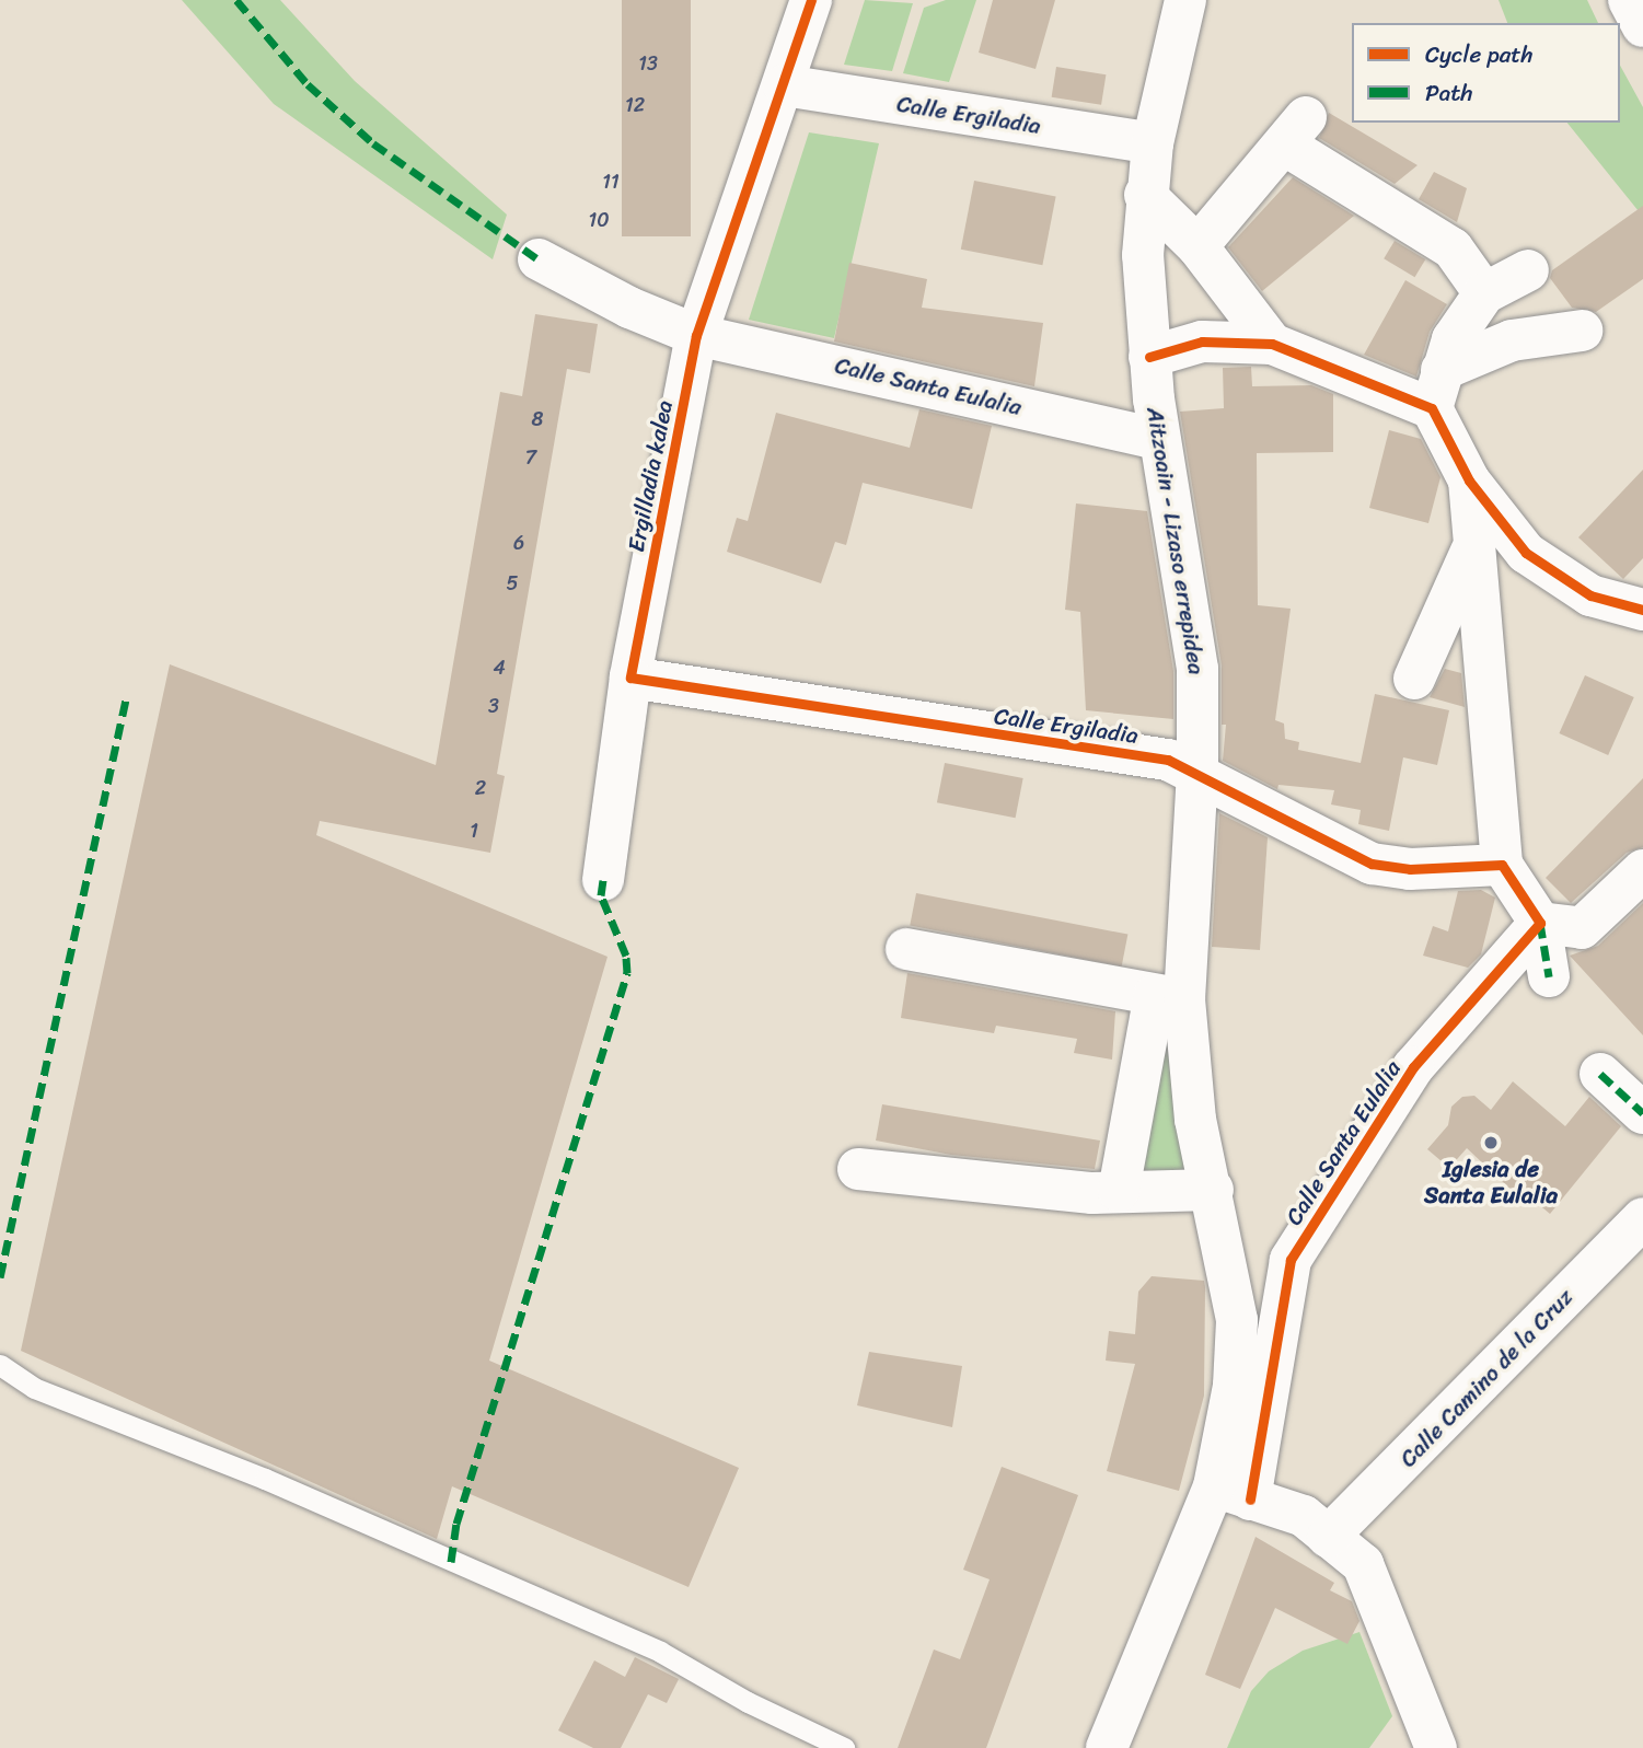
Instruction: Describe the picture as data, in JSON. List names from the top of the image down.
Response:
{
  "streets": {
    "street": [
      "Calle Ergiladia",
      "Calle Santa Eulalia",
      "Ergilladia kalea",
      "Aitzoain - Lizaso errepidea",
      "Calle Camino de la Cruz"
    ]
  },
  "crossings": [
    ["Calle Ergiladia", "Ergilladia kalea"],
    ["Calle Ergiladia", "Aitzoain - Lizaso errepidea"],
    ["Calle Santa Eulalia", "Ergilladia kalea"],
    ["Calle Santa Eulalia", "Aitzoain - Lizaso errepidea"]
  ],
  "places": ["Iglesia de Santa Eulalia"],
  "house_numbers": [
    "13",
    "12",
    "11",
    "10",
    "8",
    "7",
    "6",
    "5",
    "4",
    "3",
    "2",
    "1"
  ],
  "legend": ["Cycle path", "Path"]
}
